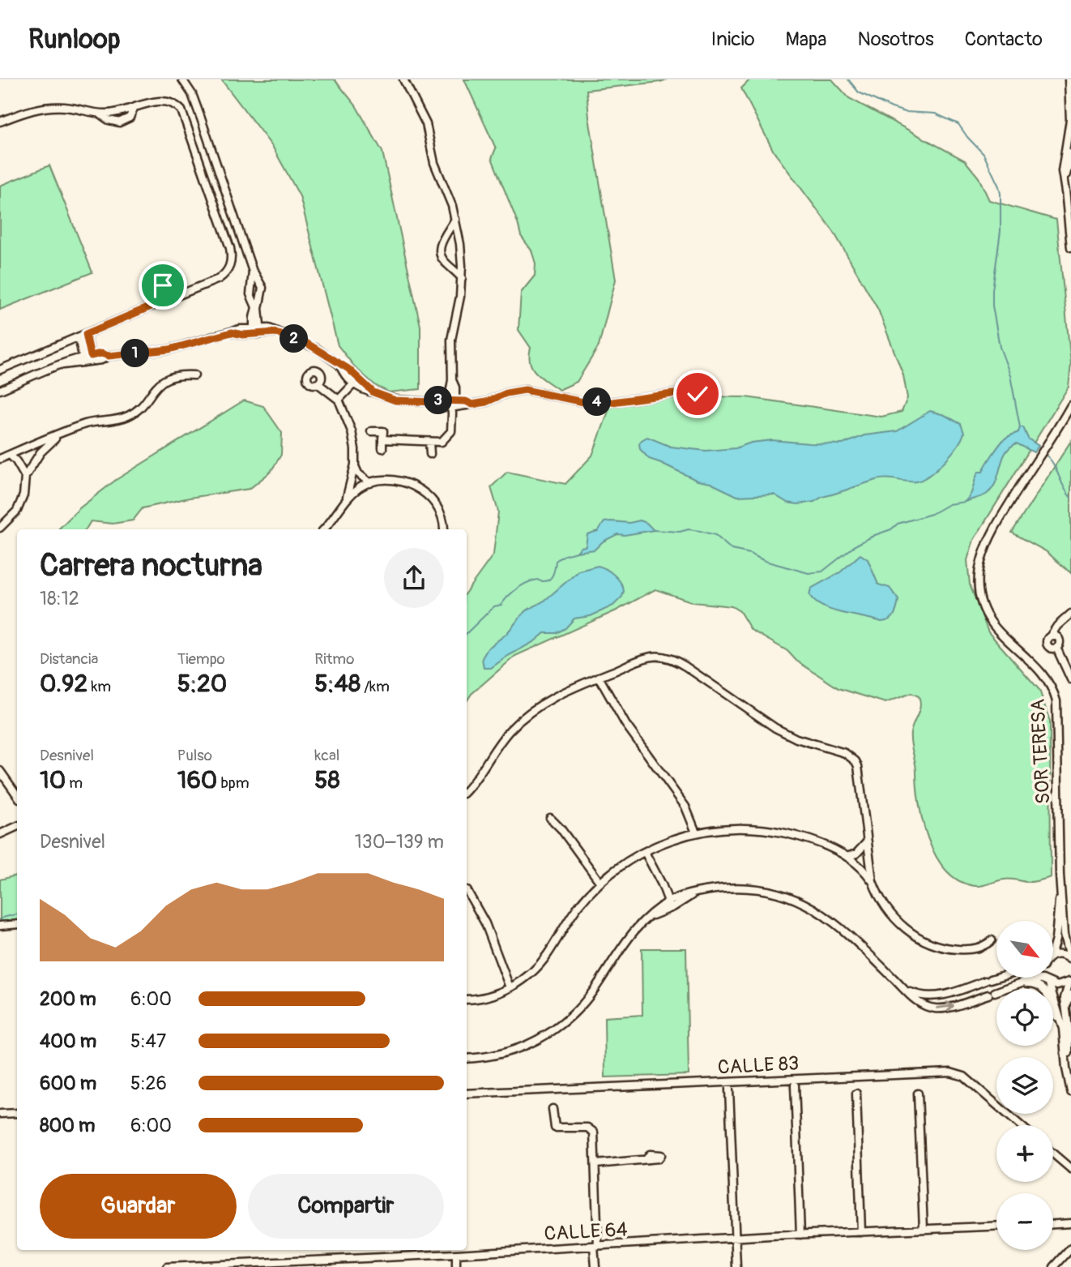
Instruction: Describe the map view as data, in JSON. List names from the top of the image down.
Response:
{
  "streets": {
    "street": ["SOR TERESA", "CALLE 83", "CALLE 64"]
  },
  "north": "bottom right",
  "page": {
    "header": "Runloop",
    "nav": [
      "Inicio",
      "Mapa",
      "Nosotros",
      "Contacto"
    ],
    "pins": [
      "2",
      "1",
      "3",
      "4"
    ],
    "heading": ["Carrera nocturna", "18:12"],
    "stats": [
      ["Distancia", "0.92 km"],
      ["Tiempo", "5:20"],
      ["Ritmo", "5:48 /km"],
      ["Desnivel", "10 m"],
      ["Pulso", "160 bpm"],
      ["kcal", "58"]
    ],
    "chart": ["Desnivel", "130–139 m"],
    "map_buttons": ["+", "−"],
    "list": [
      {
        "name": "200 m",
        "note": "6:00"
      },
      {
        "name": "400 m",
        "note": "5:47"
      },
      {
        "name": "600 m",
        "note": "5:26"
      },
      {
        "name": "800 m",
        "note": "6:00"
      }
    ],
    "buttons": ["Guardar", "Compartir"]
  }
}
